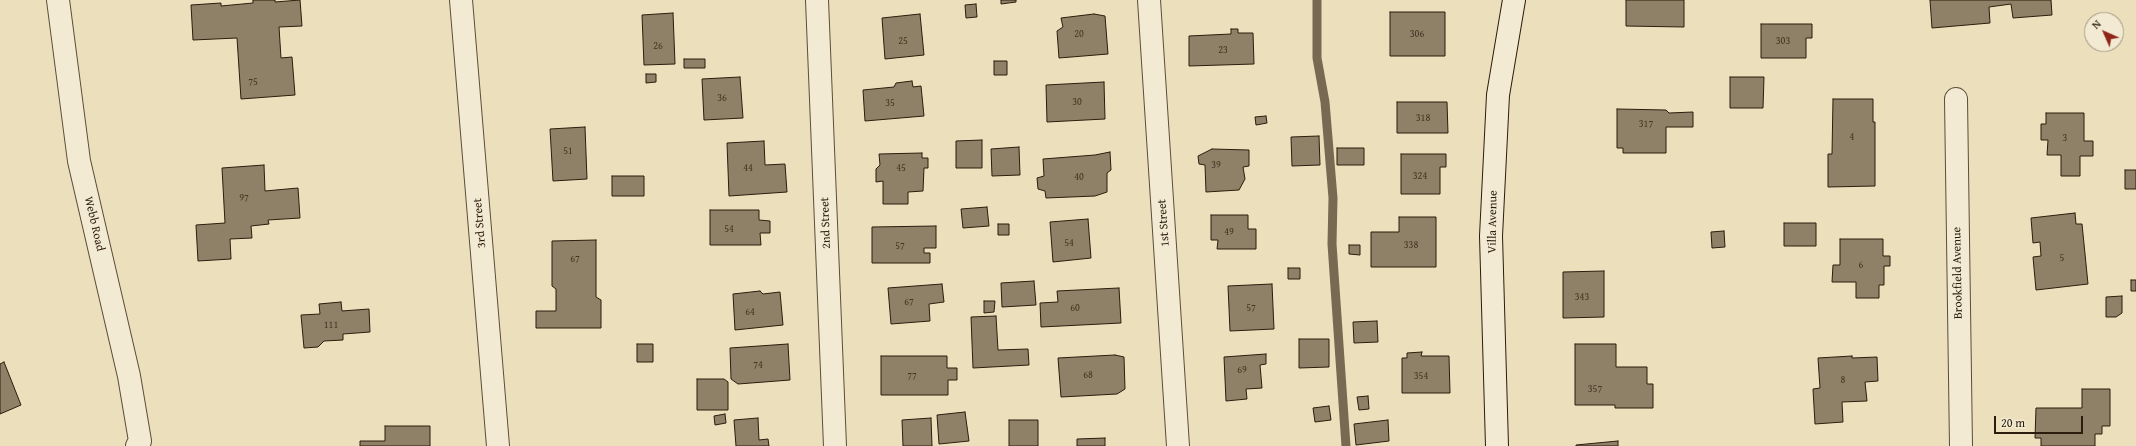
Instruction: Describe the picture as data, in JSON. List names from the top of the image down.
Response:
{
  "streets": {
    "street": [
      "Villa Avenue",
      "3rd Street",
      "2nd Street",
      "1st Street",
      "Webb Road",
      "Brookfield Avenue"
    ]
  },
  "house_numbers": [
    "20",
    "306",
    "25",
    "303",
    "26",
    "23",
    "75",
    "36",
    "30",
    "35",
    "318",
    "317",
    "4",
    "3",
    "51",
    "39",
    "44",
    "45",
    "324",
    "40",
    "97",
    "54",
    "49",
    "54",
    "338",
    "57",
    "5",
    "67",
    "6",
    "343",
    "67",
    "60",
    "57",
    "64",
    "111",
    "74",
    "69",
    "68",
    "77",
    "354",
    "8",
    "357"
  ],
  "scale_bar": "20 m",
  "north": "top left"
}
